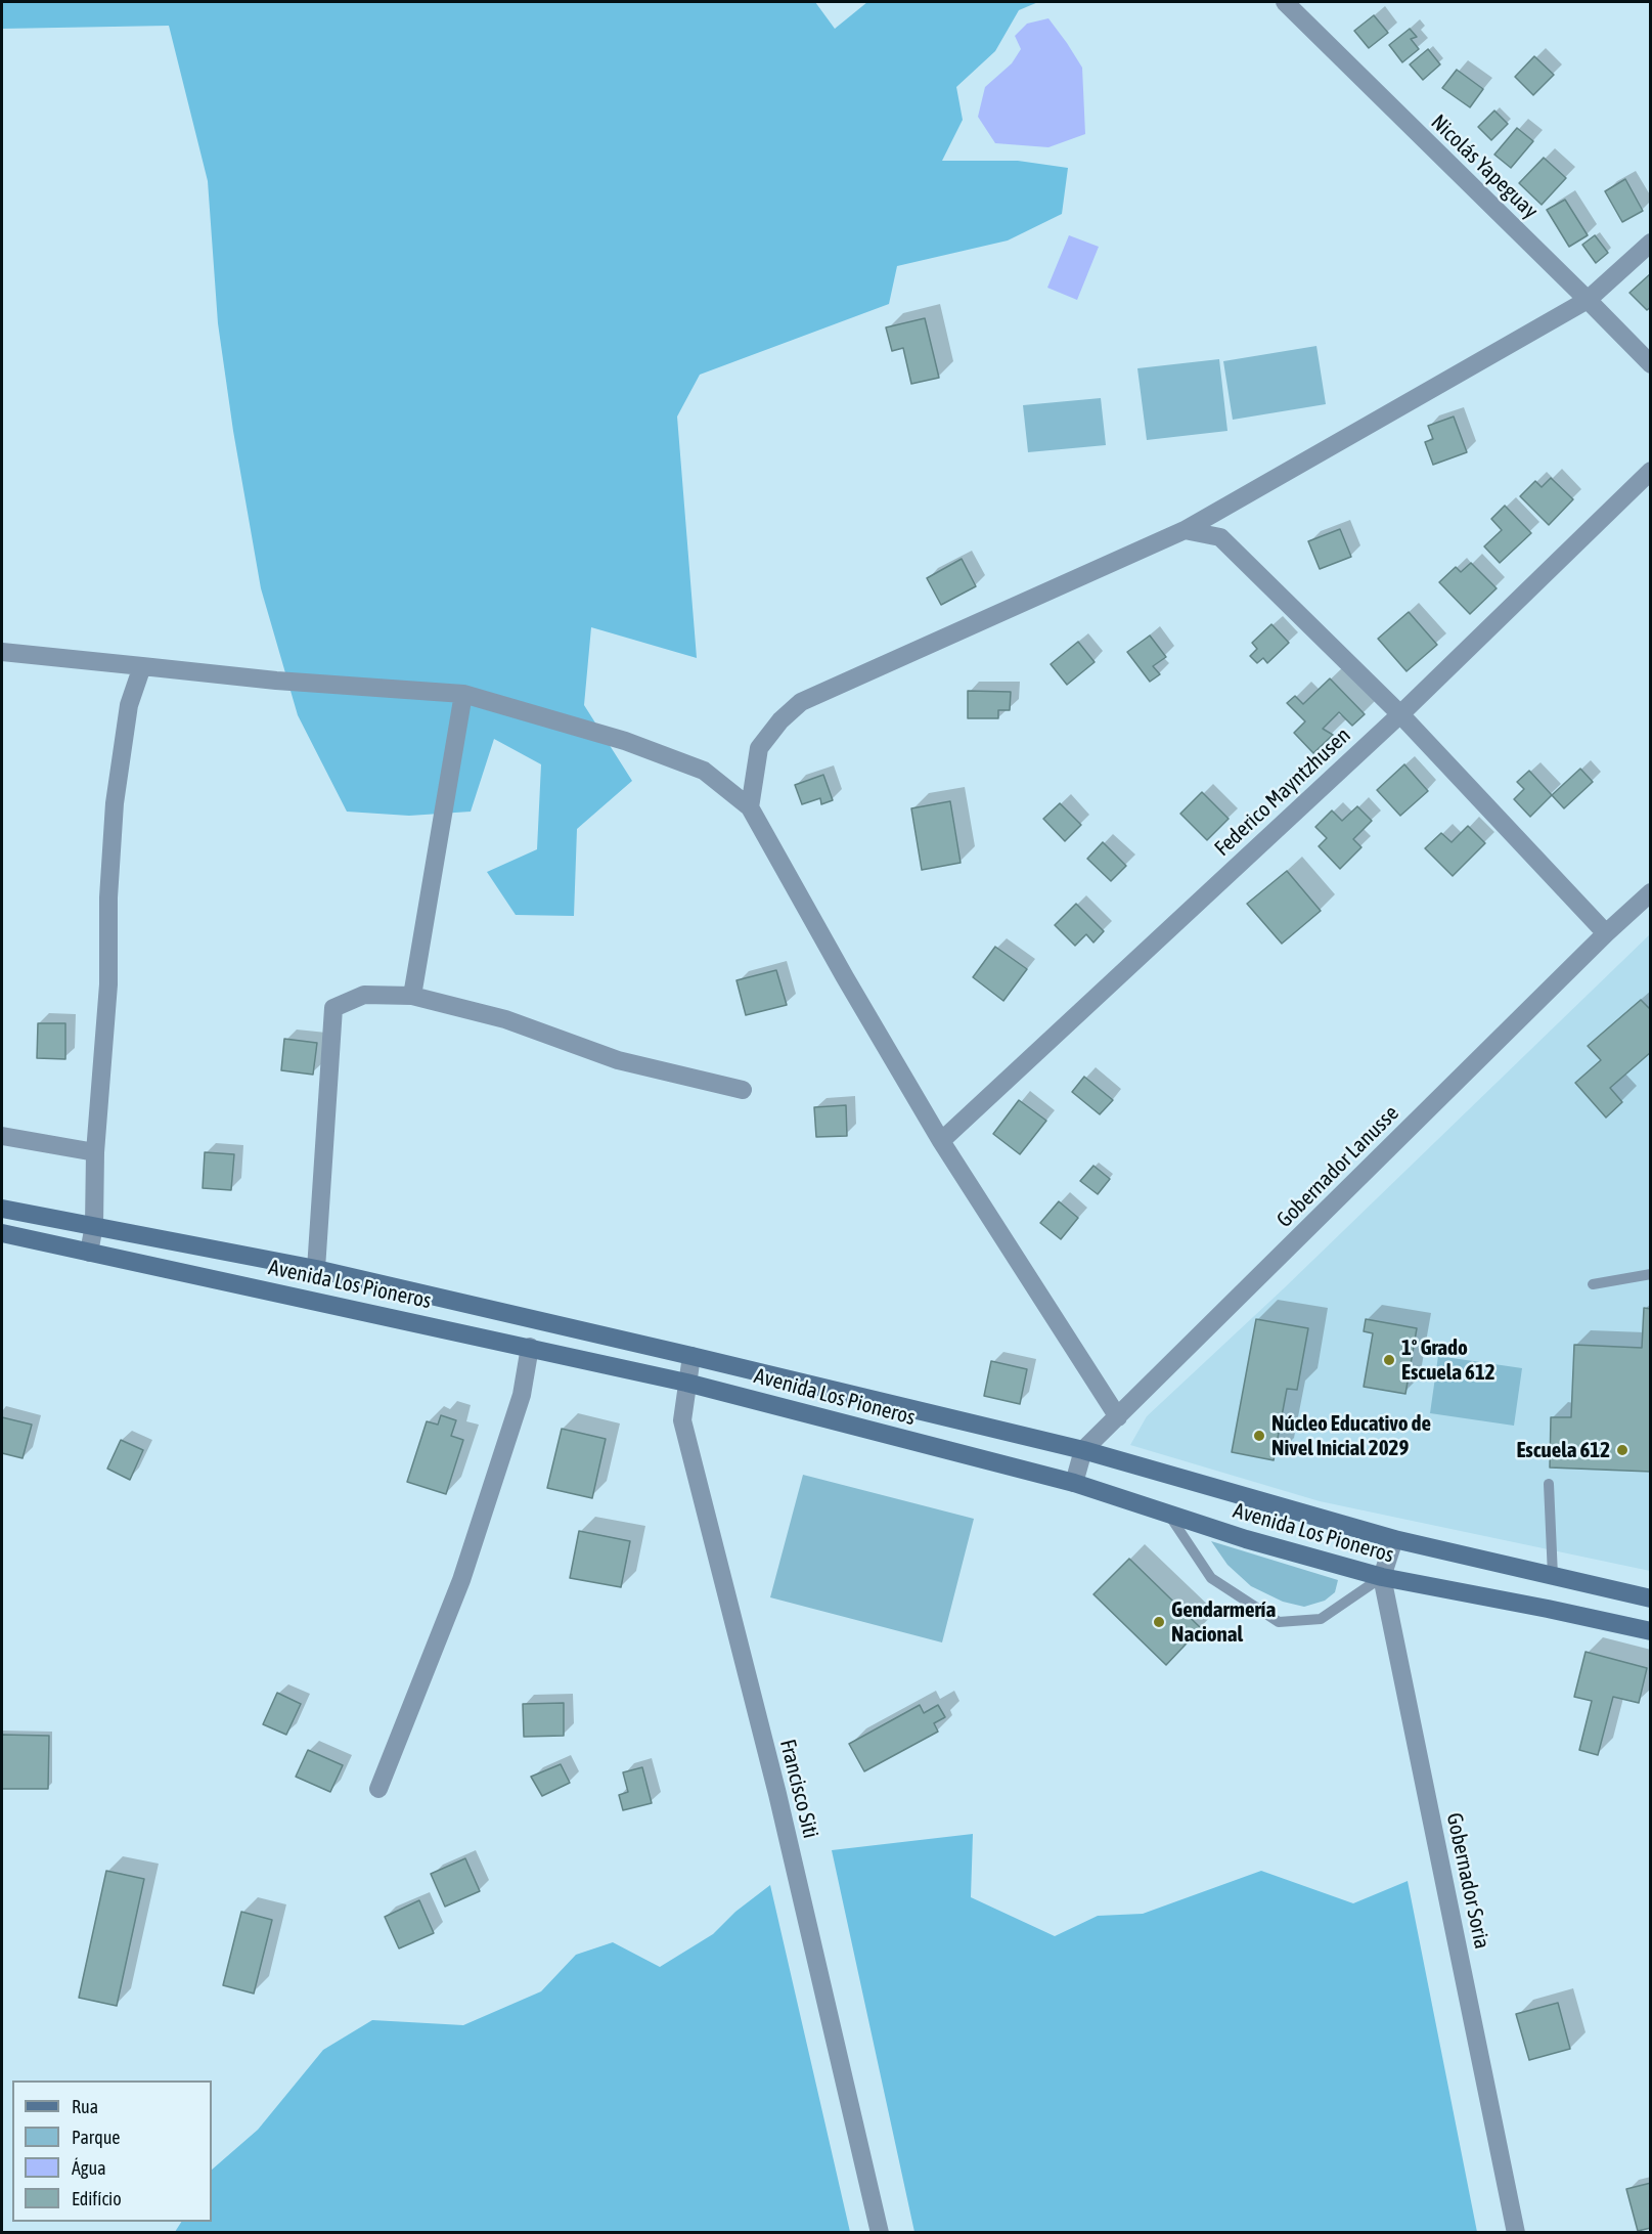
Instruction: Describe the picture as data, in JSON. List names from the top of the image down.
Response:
{
  "streets": {
    "main road": ["Avenida Los Pioneros"],
    "street": [
      "Nicolás Yapeguay",
      "Federico Mayntzhusen",
      "Gobernador Lanusse",
      "Francisco Siti",
      "Gobernador Soria"
    ]
  },
  "crossings": [
    ["Gobernador Lanusse", "Avenida Los Pioneros"],
    ["Avenida Los Pioneros", "Francisco Siti"],
    ["Avenida Los Pioneros", "Gobernador Soria"]
  ],
  "places": [
    "1º Grado Escuela 612",
    "Núcleo Educativo de Nivel Inicial 2029",
    "Escuela 612",
    "Gendarmería Nacional"
  ],
  "legend": [
    "Rua",
    "Parque",
    "Água",
    "Edifício"
  ]
}
